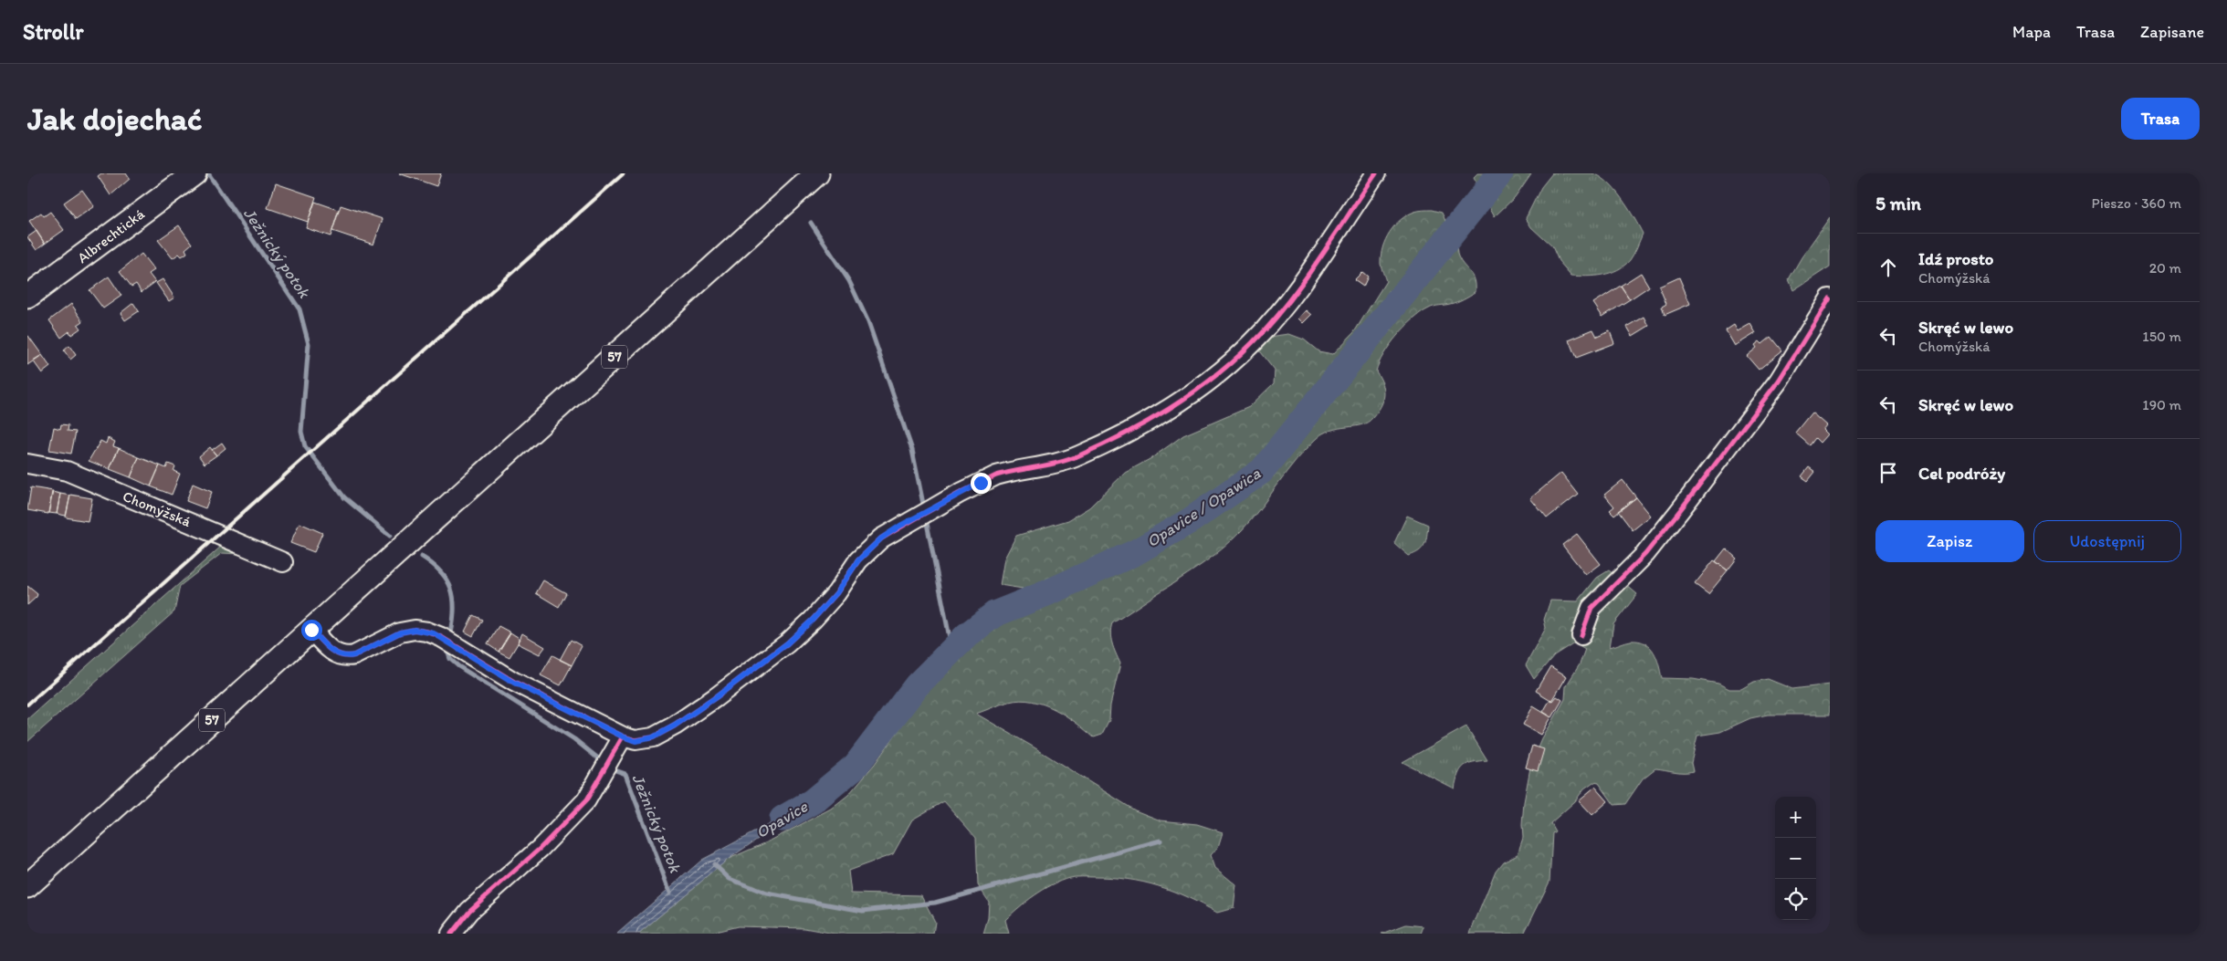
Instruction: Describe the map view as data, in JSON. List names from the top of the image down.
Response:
{
  "streets": {
    "main road": ["Albrechtická", "57"],
    "street": ["Chomýžská"]
  },
  "water": ["Ježnický potok", "Opavice / Opawica", "Opavice"],
  "page": {
    "header": "Strollr",
    "nav": ["Mapa", "Trasa", "Zapisane"],
    "buttons": [
      "Trasa",
      ["Zapisz", "Udostępnij"]
    ],
    "title": "Jak dojechać",
    "heading": ["5 min", "Pieszo · 360 m"],
    "list": [
      ["Idź prosto", "Chomýžská", "20 m"],
      ["Skręć w lewo", "Chomýžská", "150 m"],
      ["Skręć w lewo", "190 m"],
      "Cel podróży"
    ],
    "map_buttons": ["+", "−"]
  }
}
